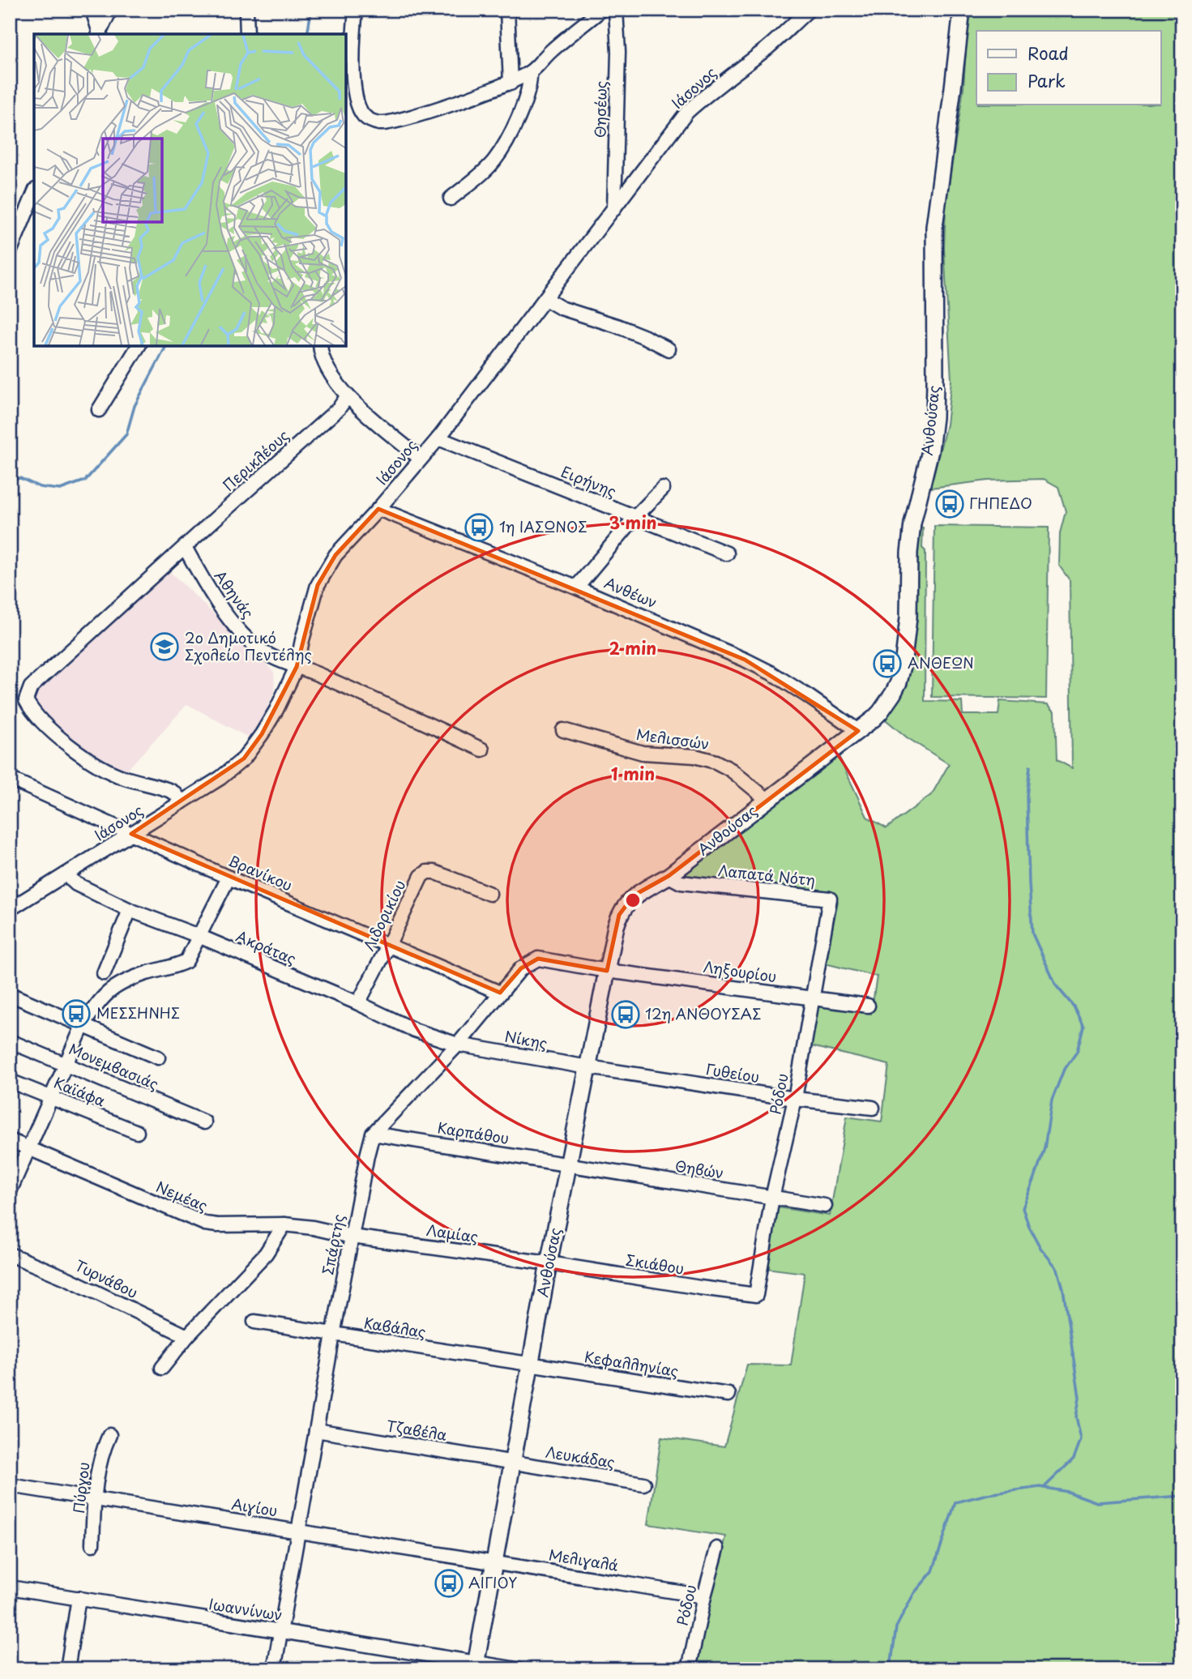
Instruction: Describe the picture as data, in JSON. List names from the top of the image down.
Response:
{
  "streets": {
    "street": [
      "Ιάσονος",
      "Θησέως",
      "Ανθούσας",
      "Περικλέους",
      "Ειρήνης",
      "Ανθέων",
      "Αθηνάς",
      "Μελισσών",
      "Βρανίκου",
      "Λαπατά Νότη",
      "Λιδορικίου",
      "Ακράτας",
      "Ληξουρίου",
      "Νίκης",
      "Μονεμβασιάς",
      "Γυθείου",
      "Καϊάφα",
      "Ρόδου",
      "Καρπάθου",
      "Θηβών",
      "Νεμέας",
      "Λαμίας",
      "Σπάρτης",
      "Σκιάθου",
      "Τυρνάβου",
      "Καβάλας",
      "Κεφαλληνίας",
      "Τζαβέλα",
      "Λευκάδας",
      "Πύργου",
      "Αιγίου",
      "Μελιγαλά",
      "Ιωαννίνων"
    ]
  },
  "crossings": [
    ["Ιάσονος", "Θησέως"],
    ["Ιάσονος", "Περικλέους"],
    ["Ιάσονος", "Ειρήνης"],
    ["Ιάσονος", "Ανθέων"],
    ["Ιάσονος", "Αθηνάς"],
    ["Ιάσονος", "Βρανίκου"],
    ["Ιάσονος", "Ακράτας"],
    ["Ανθούσας", "Ανθέων"],
    ["Ανθούσας", "Μελισσών"],
    ["Ανθούσας", "Λαπατά Νότη"],
    ["Ανθούσας", "Ληξουρίου"],
    ["Ανθούσας", "Νίκης"],
    ["Ανθούσας", "Γυθείου"],
    ["Ανθούσας", "Καρπάθου"],
    ["Ανθούσας", "Θηβών"],
    ["Ανθούσας", "Λαμίας"],
    ["Ανθούσας", "Σπάρτης"],
    ["Ανθούσας", "Σκιάθου"],
    ["Ανθούσας", "Καβάλας"],
    ["Ανθούσας", "Κεφαλληνίας"],
    ["Ανθούσας", "Τζαβέλα"],
    ["Ανθούσας", "Λευκάδας"],
    ["Ανθούσας", "Αιγίου"],
    ["Ανθούσας", "Μελιγαλά"],
    ["Ανθούσας", "Ιωαννίνων"],
    ["Περικλέους", "Αθηνάς"],
    ["Βρανίκου", "Λιδορικίου"],
    ["Βρανίκου", "Σπάρτης"],
    ["Λαπατά Νότη", "Ρόδου"],
    ["Λιδορικίου", "Ακράτας"],
    ["Ακράτας", "Νίκης"],
    ["Ακράτας", "Σπάρτης"],
    ["Ληξουρίου", "Ρόδου"],
    ["Ληξουρίου", "Σπάρτης"],
    ["Νίκης", "Γυθείου"],
    ["Νίκης", "Σπάρτης"],
    ["Γυθείου", "Ρόδου"],
    ["Ρόδου", "Θηβών"],
    ["Ρόδου", "Σκιάθου"],
    ["Ρόδου", "Μελιγαλά"],
    ["Καρπάθου", "Θηβών"],
    ["Καρπάθου", "Σπάρτης"],
    ["Νεμέας", "Λαμίας"],
    ["Νεμέας", "Σπάρτης"],
    ["Λαμίας", "Σπάρτης"],
    ["Λαμίας", "Σκιάθου"],
    ["Σπάρτης", "Καβάλας"],
    ["Σπάρτης", "Τζαβέλα"],
    ["Σπάρτης", "Αιγίου"],
    ["Σπάρτης", "Ιωαννίνων"],
    ["Καβάλας", "Κεφαλληνίας"],
    ["Τζαβέλα", "Λευκάδας"],
    ["Πύργου", "Αιγίου"],
    ["Αιγίου", "Μελιγαλά"]
  ],
  "places": {
    "bus stop": [
      "ΓΗΠΕΔΟ",
      "1η ΙΑΣΩΝΟΣ",
      "ΑΝΘΕΩΝ",
      "ΜΕΣΣΗΝΗΣ",
      "12η ΑΝΘΟΥΣΑΣ",
      "ΑΙΓΙΟΥ"
    ],
    "school or university": ["2ο Δημοτικό Σχολείο Πεντέλης"]
  },
  "legend": ["Road", "Park"],
  "rings": ["3 min", "2 min", "1 min"]
}
